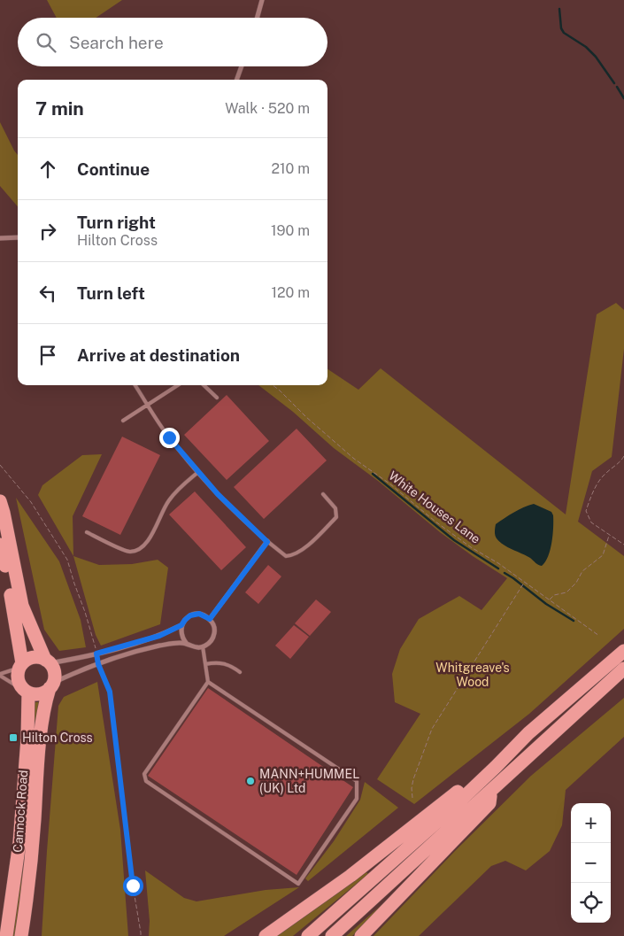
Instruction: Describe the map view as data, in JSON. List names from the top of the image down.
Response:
{
  "streets": {
    "highway": ["Cannock Road"],
    "path": ["White Houses Lane"]
  },
  "parks": ["Whitgreave's Wood"],
  "places": {
    "transit": ["Hilton Cross"],
    "other": ["MANN+HUMMEL (UK) Ltd"]
  },
  "page": {
    "search": "Search here",
    "heading": ["7 min", "Walk · 520 m"],
    "list": [
      ["Continue", "210 m"],
      ["Turn right", "Hilton Cross", "190 m"],
      ["Turn left", "120 m"],
      "Arrive at destination"
    ],
    "map_buttons": ["+", "−"]
  }
}
